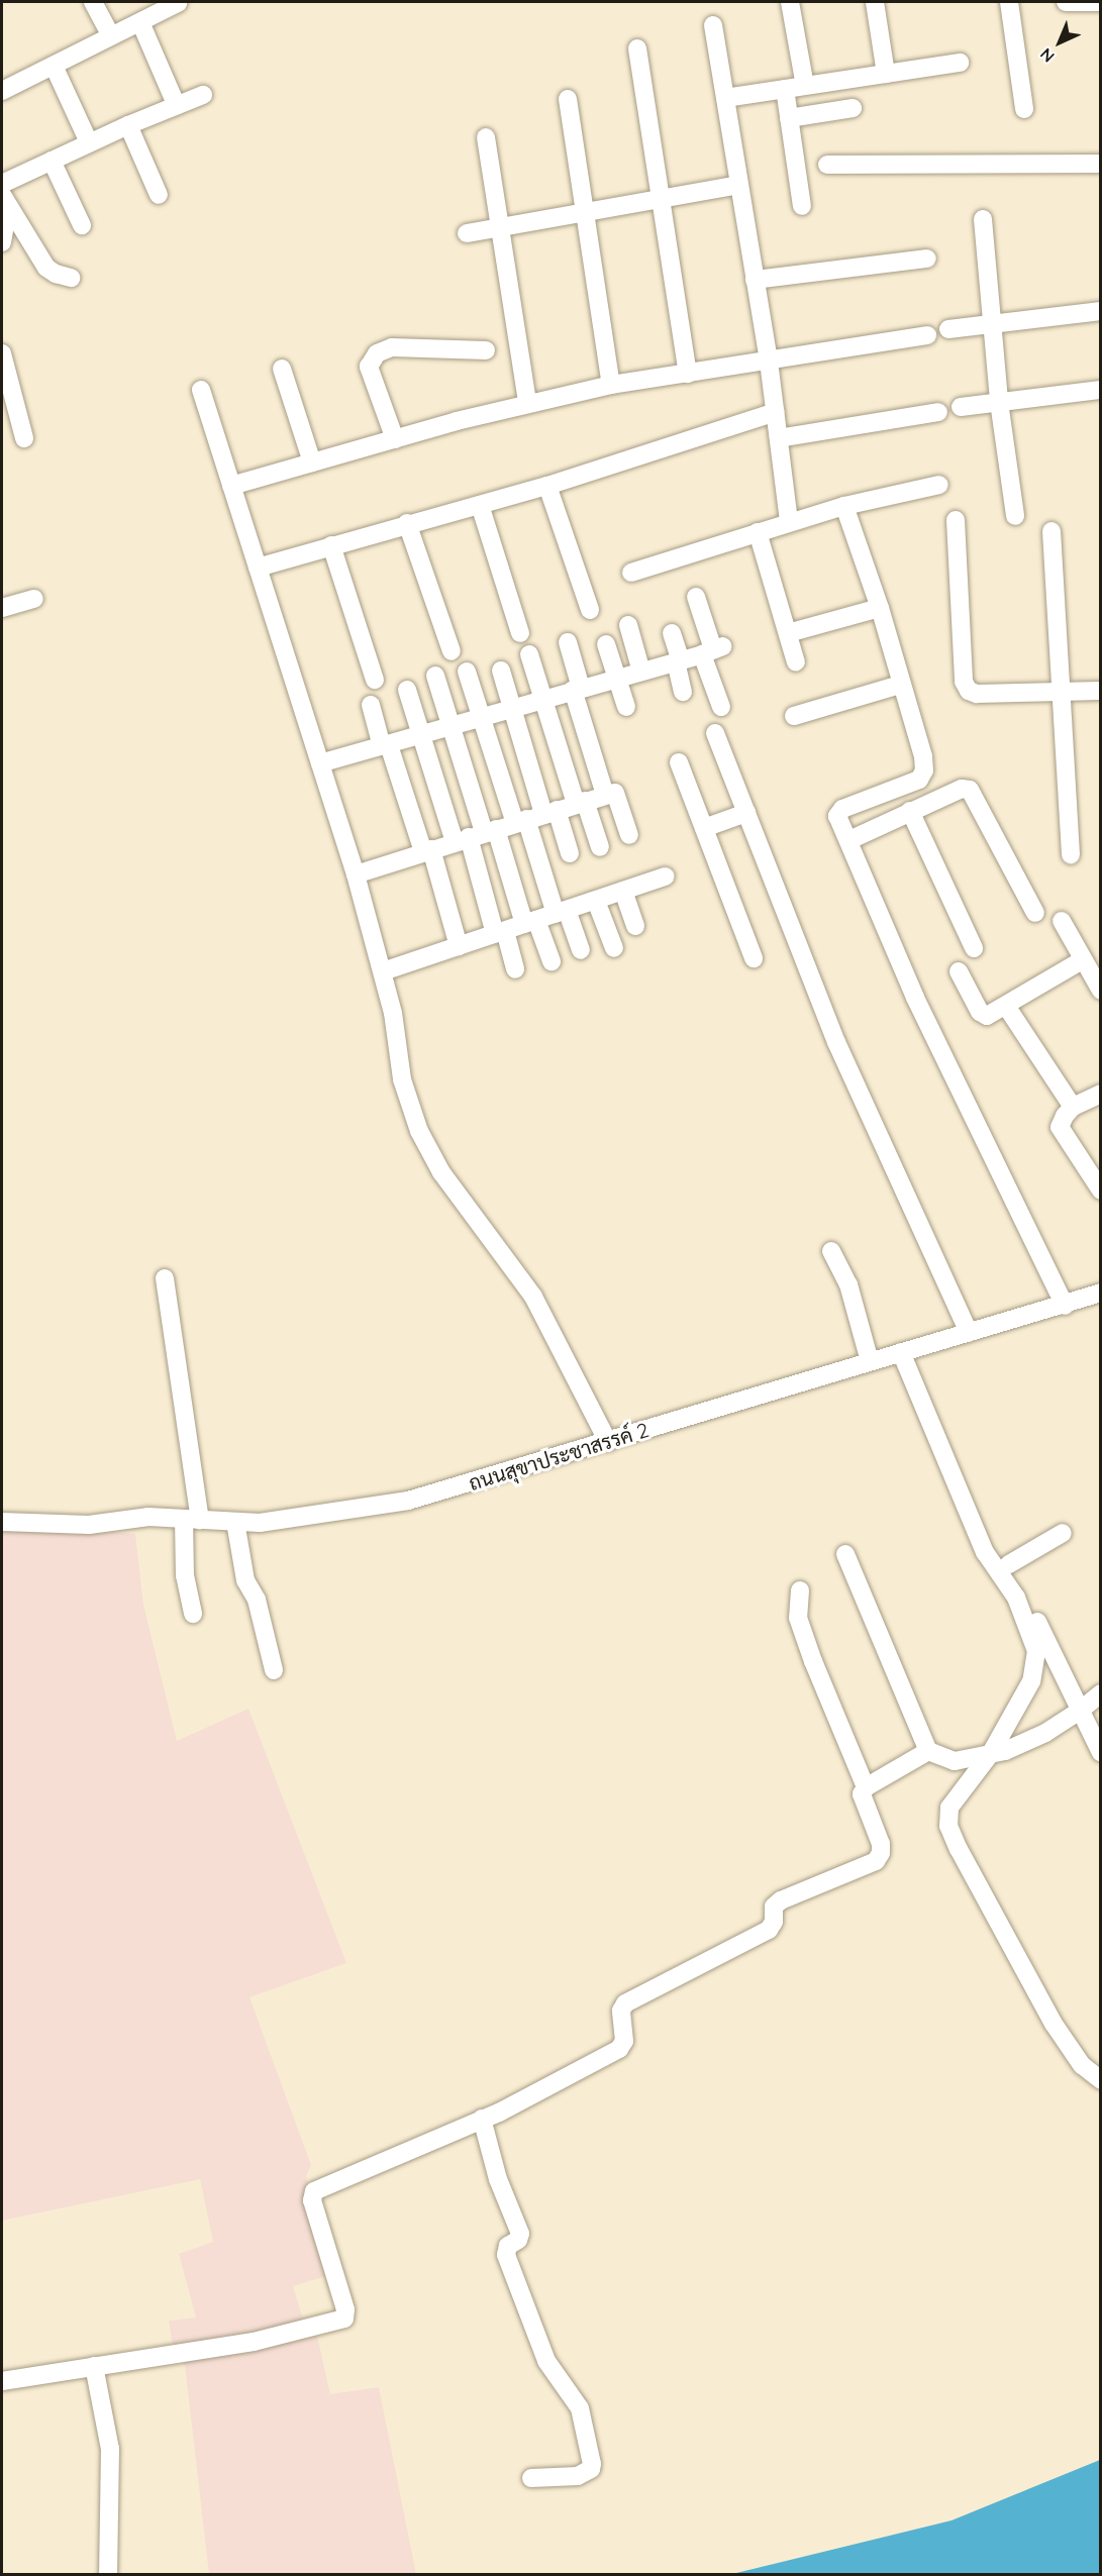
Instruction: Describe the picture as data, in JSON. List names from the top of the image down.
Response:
{
  "streets": {
    "street": ["ถนนสุขาประชาสรรค์ 2"]
  },
  "north": "bottom left"
}
